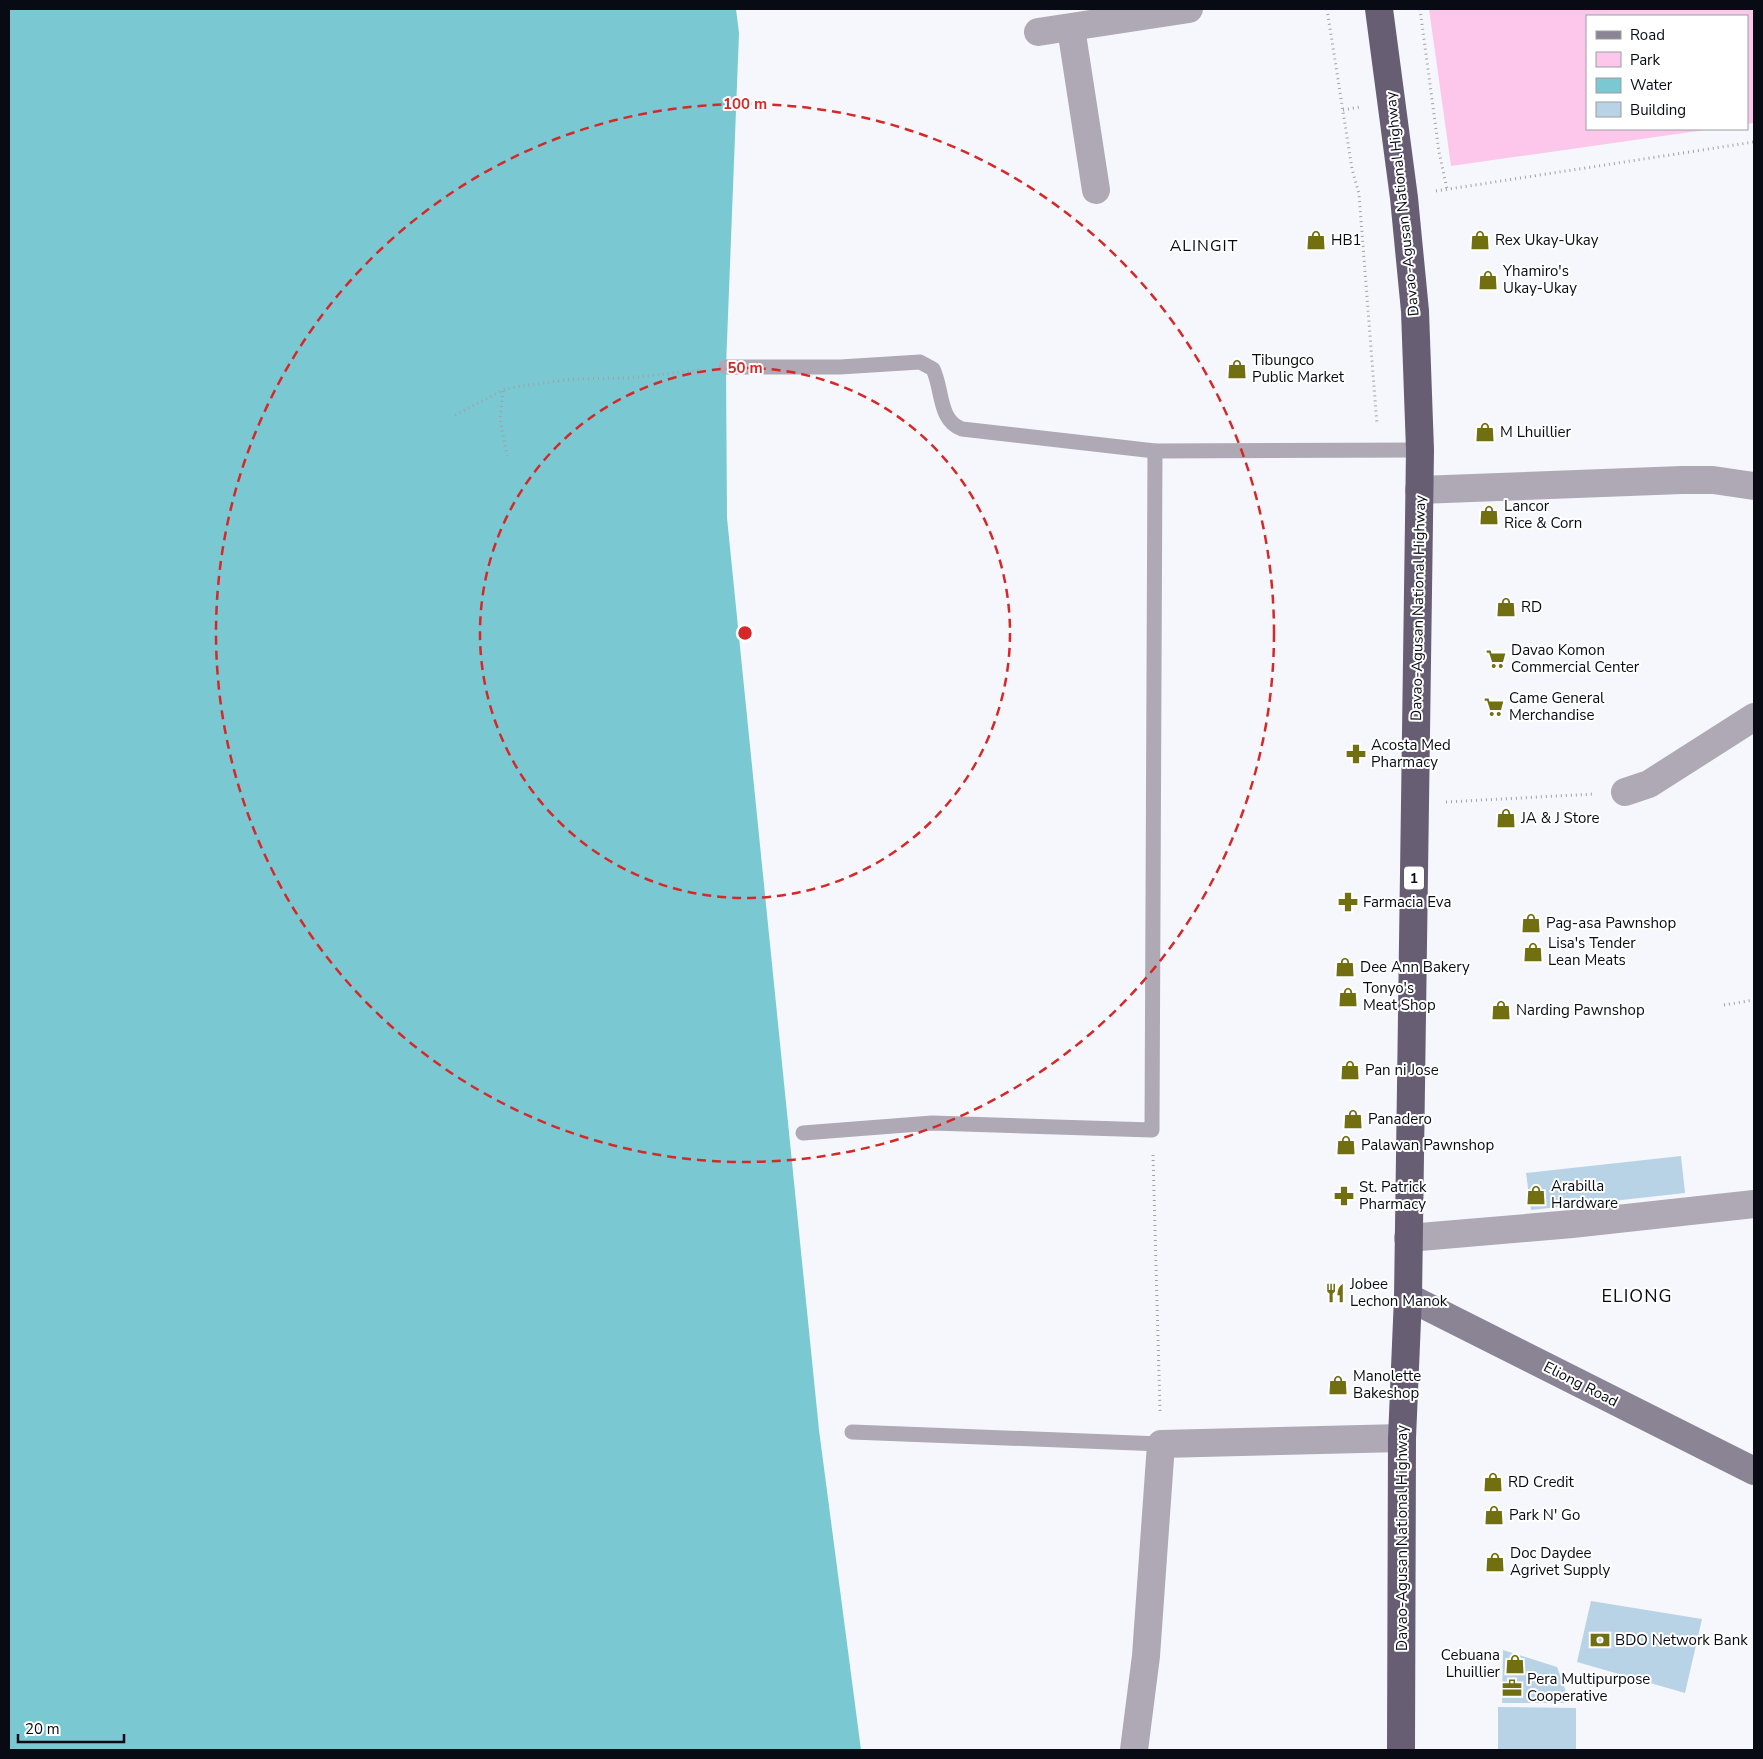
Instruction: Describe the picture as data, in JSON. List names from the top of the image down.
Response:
{
  "streets": {
    "highway": ["Davao-Agusan National Highway", "1"],
    "main road": ["Eliong Road"]
  },
  "crossings": [
    ["Davao-Agusan National Highway", "Eliong Road"]
  ],
  "districts": ["ALINGIT", "ELIONG"],
  "places": {
    "shop": [
      "HB1",
      "Rex Ukay-Ukay",
      "Yhamiro's Ukay-Ukay",
      "Tibungco Public Market",
      "M Lhuillier",
      "Lancor Rice & Corn",
      "RD",
      "JA & J Store",
      "Pag-asa Pawnshop",
      "Lisa's Tender Lean Meats",
      "Dee Ann Bakery",
      "Tonyo's Meat Shop",
      "Narding Pawnshop",
      "Pan ni Jose",
      "Panadero",
      "Palawan Pawnshop",
      "Arabilla Hardware",
      "Manolette Bakeshop",
      "RD Credit",
      "Park N' Go",
      "Doc Daydee Agrivet Supply",
      "Cebuana Lhuillier"
    ],
    "supermarket": ["Davao Komon Commercial Center", "Came General Merchandise"],
    "pharmacy": ["Acosta Med Pharmacy", "Farmacia Eva", "St. Patrick Pharmacy"],
    "restaurant": ["Jobee Lechon Manok"],
    "bank": ["BDO Network Bank"],
    "office": ["Pera Multipurpose Cooperative"]
  },
  "legend": [
    "Road",
    "Park",
    "Water",
    "Building"
  ],
  "scale_bar": "20 m",
  "rings": ["100 m", "50 m"]
}
